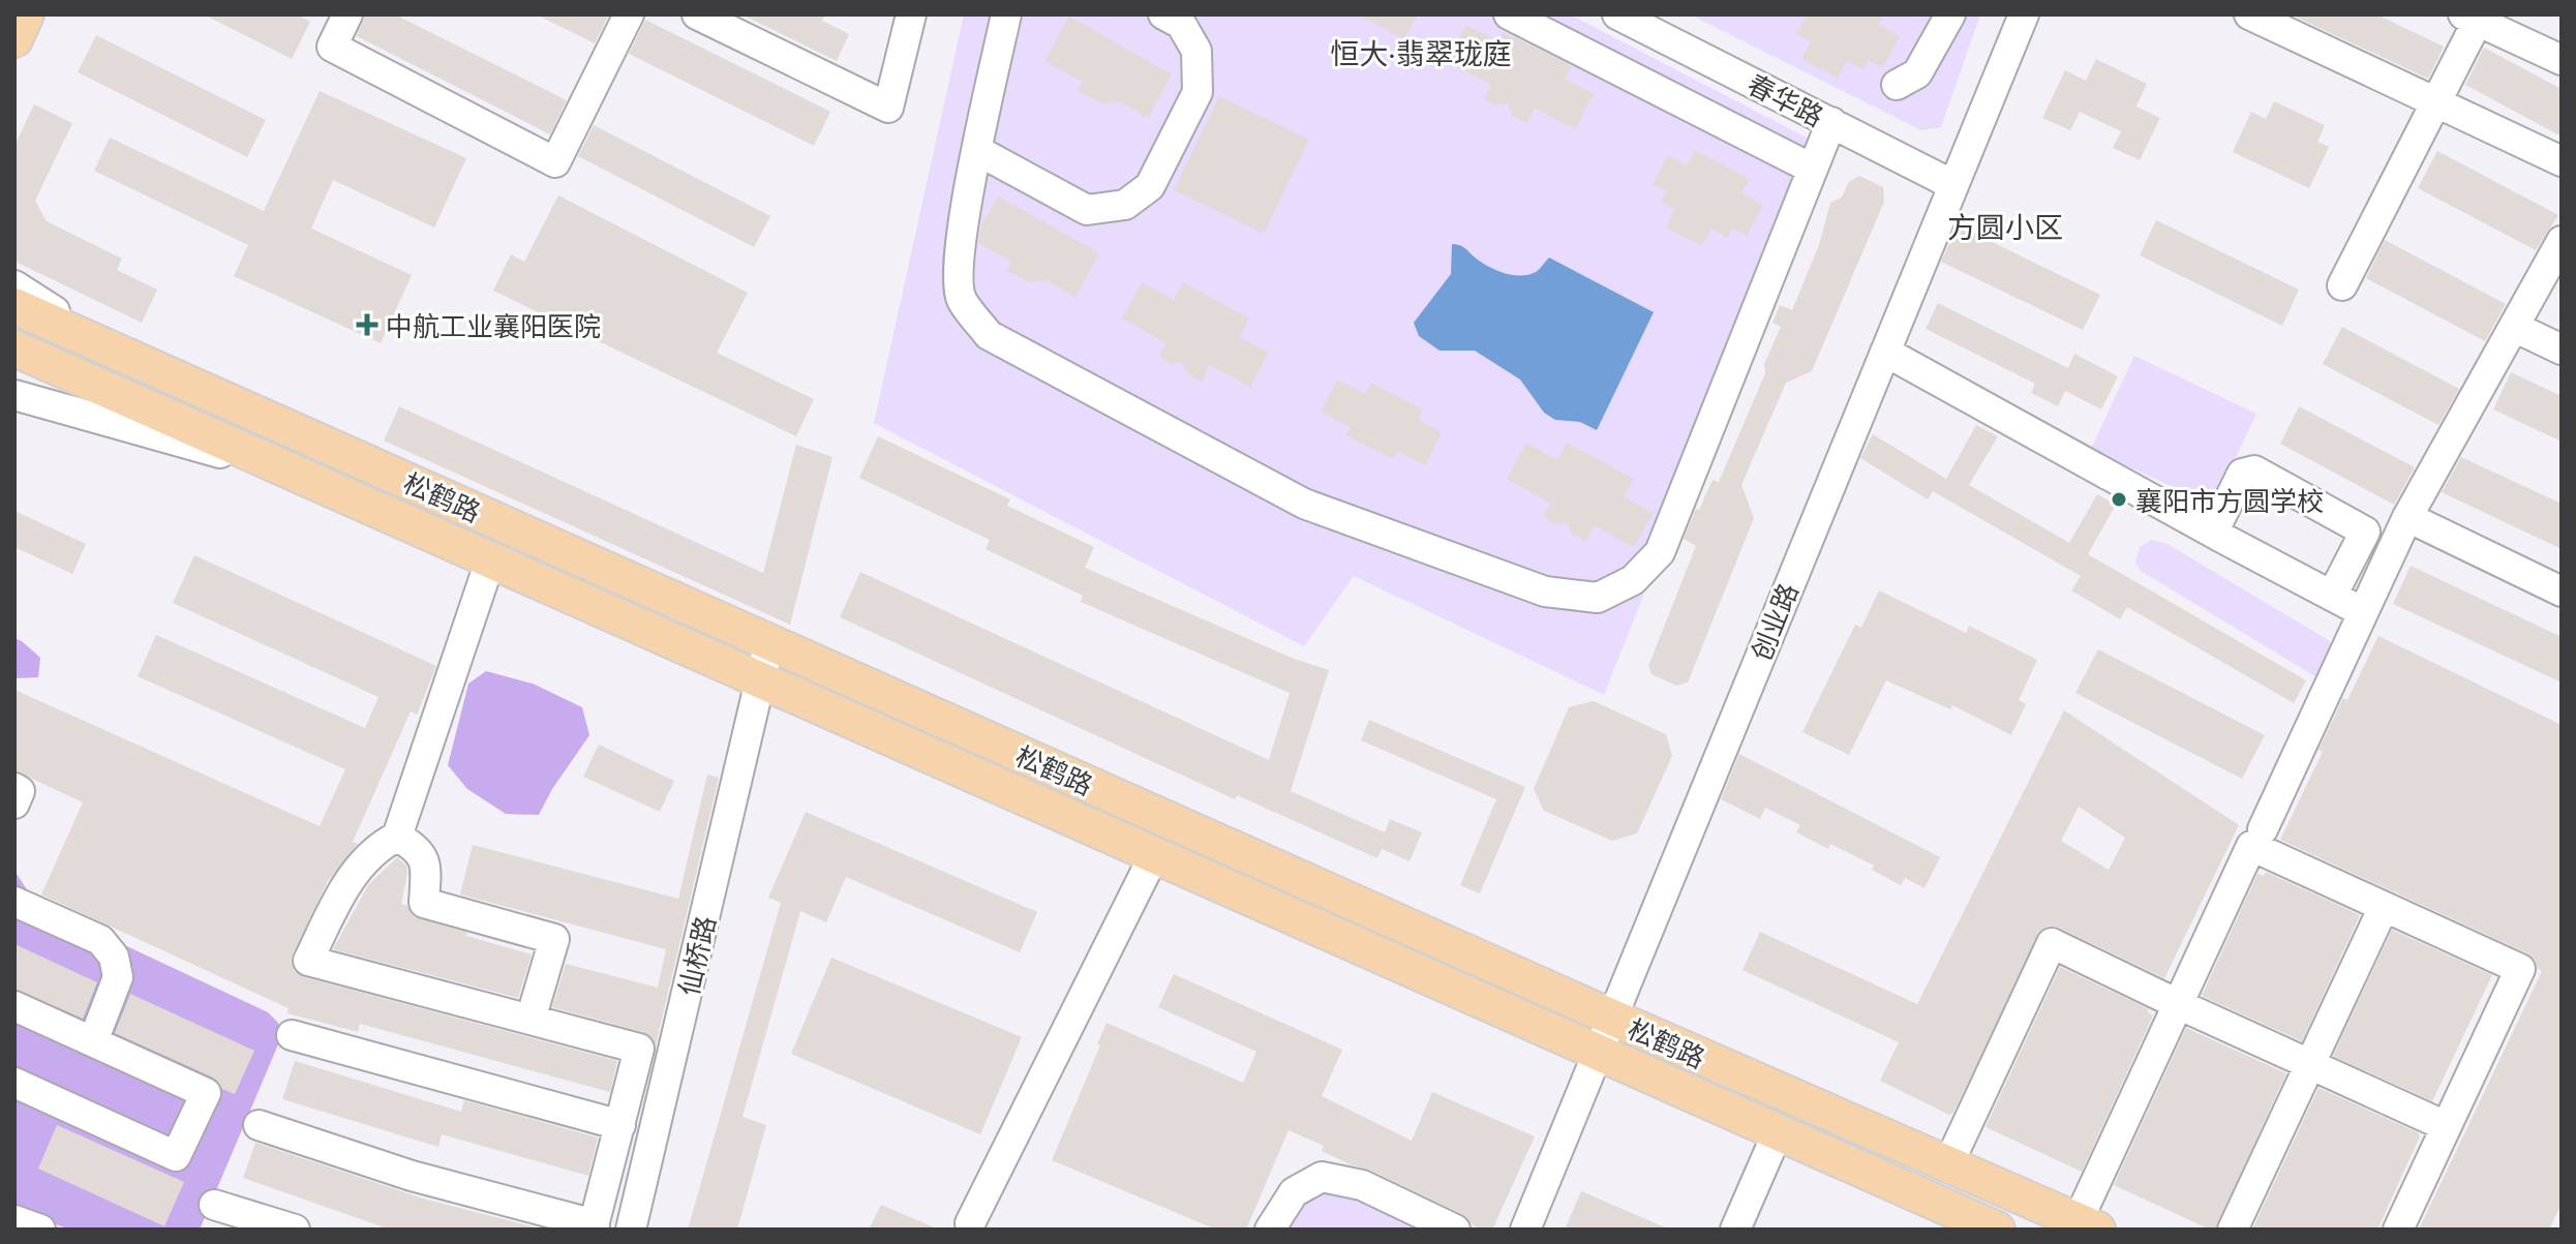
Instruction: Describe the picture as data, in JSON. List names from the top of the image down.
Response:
{
  "streets": {
    "main road": ["松鹤路"],
    "street": ["春华路", "创业路", "仙桥路"]
  },
  "crossings": [
    ["春华路", "创业路"],
    ["松鹤路", "创业路"],
    ["松鹤路", "仙桥路"]
  ],
  "districts": ["恒大·翡翠珑庭", "方圆小区"],
  "places": {
    "health": ["中航工业襄阳医院"],
    "other": ["襄阳市方圆学校"]
  }
}
